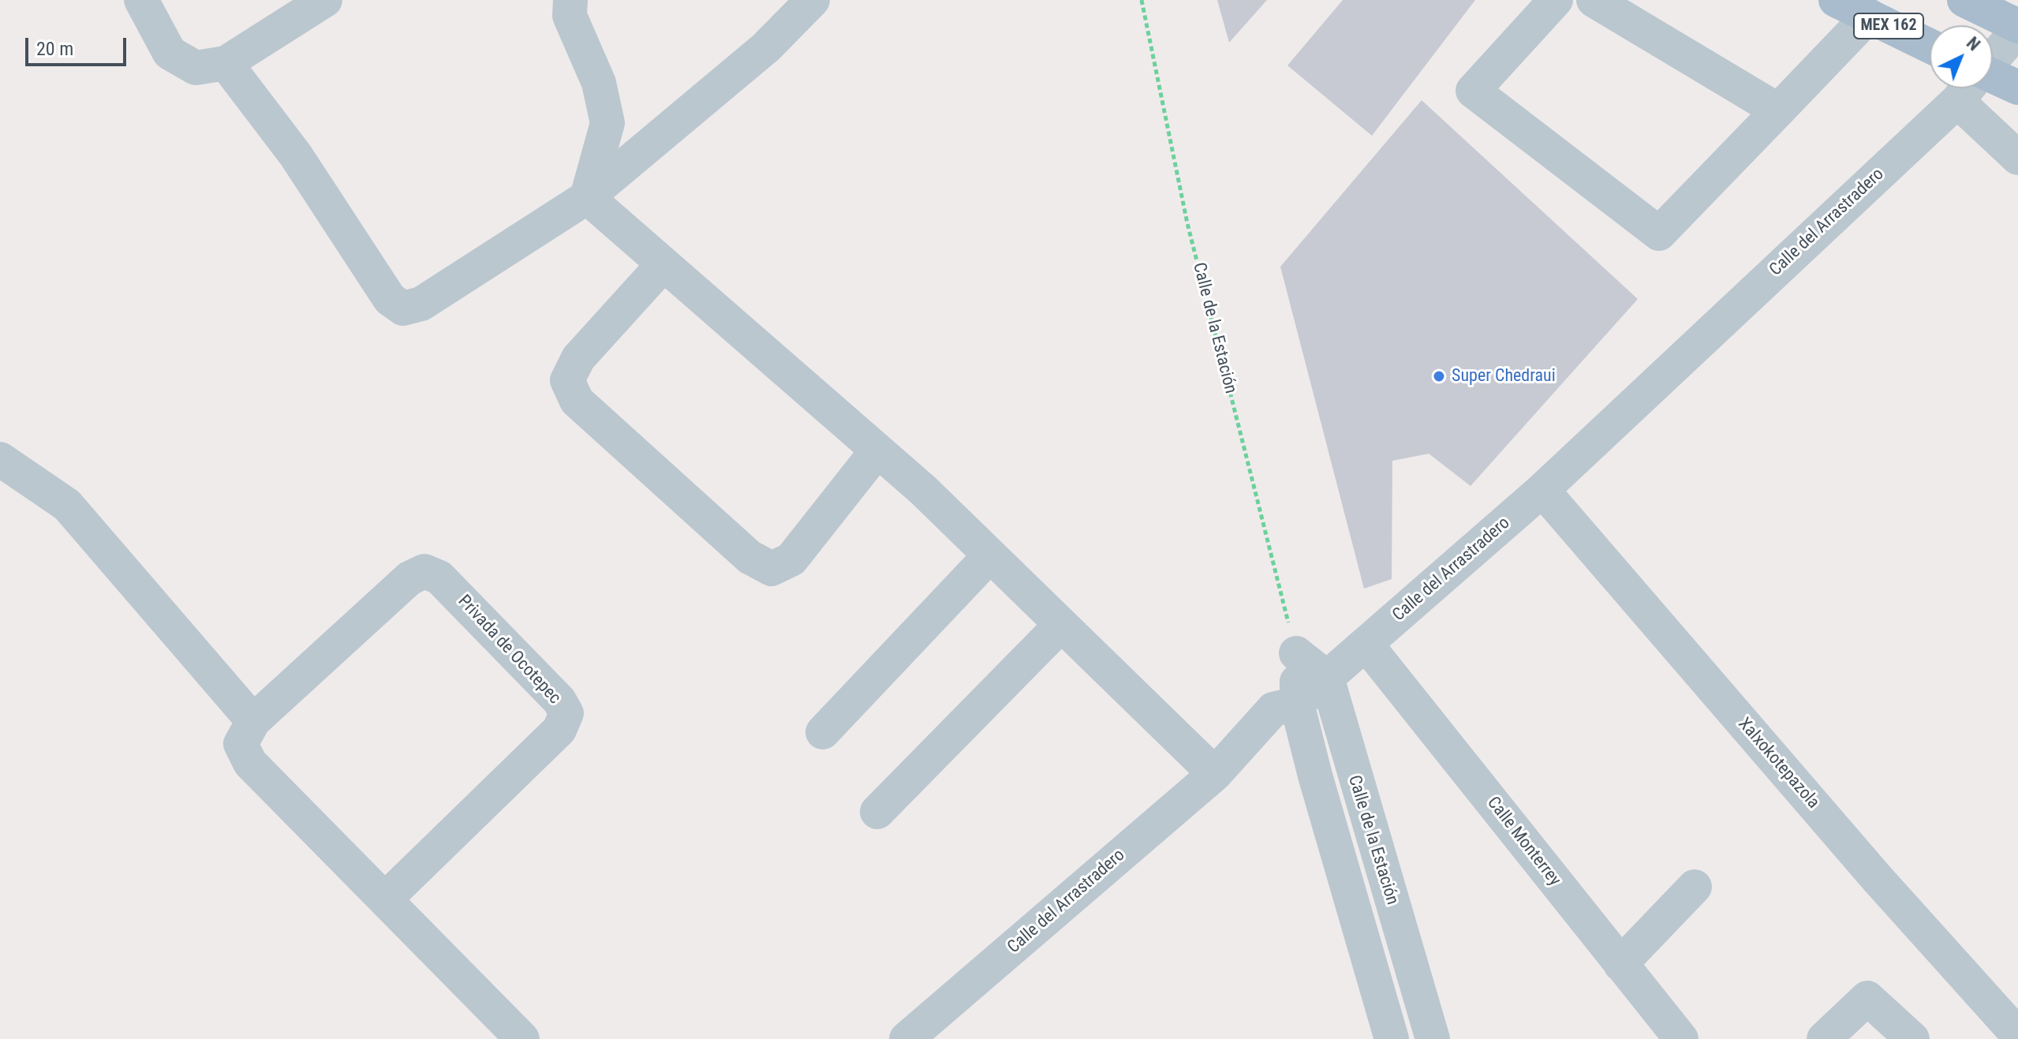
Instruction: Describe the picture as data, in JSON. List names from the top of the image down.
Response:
{
  "streets": {
    "main road": ["MEX 162"],
    "street": [
      "Calle del Arrastradero",
      "Calle de la Estación",
      "Privada de Ocotepec",
      "Xalxokotepazola",
      "Calle Monterrey"
    ]
  },
  "crossings": [
    ["Calle del Arrastradero", "Calle de la Estación"],
    ["Calle del Arrastradero", "Xalxokotepazola"],
    ["Calle del Arrastradero", "Calle Monterrey"]
  ],
  "places": ["Super Chedraui"],
  "scale_bar": "20 m",
  "north": "top right"
}
